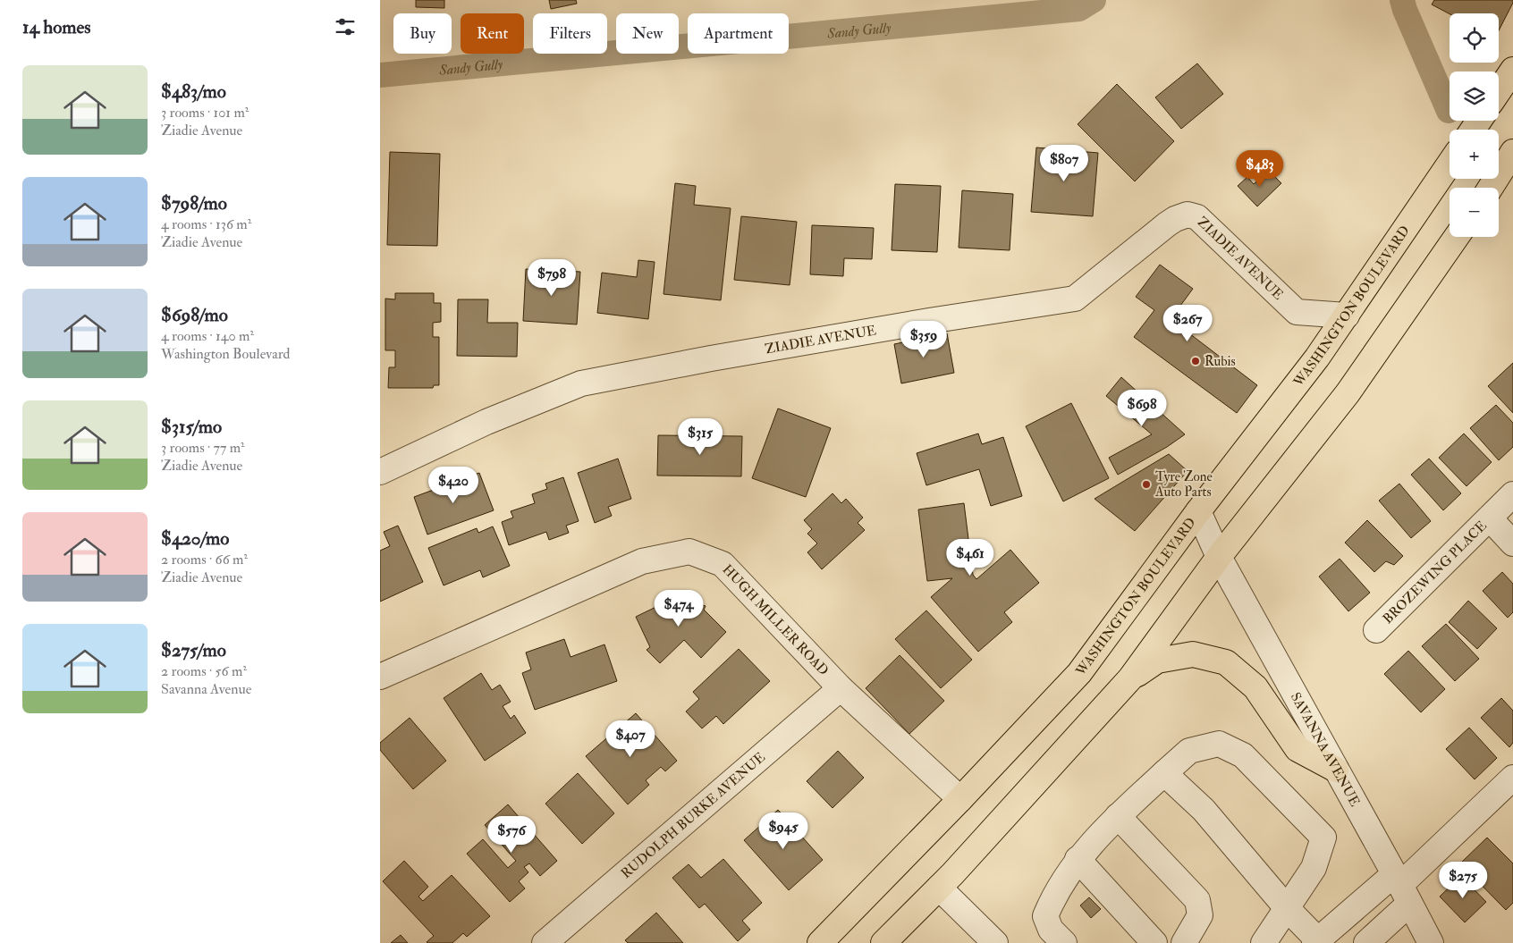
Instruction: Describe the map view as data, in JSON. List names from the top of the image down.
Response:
{
  "streets": {
    "highway": ["WASHINGTON BOULEVARD"],
    "street": [
      "ZIADIE AVENUE",
      "BROZEWING PLACE",
      "HUGH MILLER ROAD",
      "SAVANNA AVENUE",
      "RUDOLPH BURKE AVENUE"
    ]
  },
  "crossings": [
    ["ZIADIE AVENUE", "WASHINGTON BOULEVARD"],
    ["WASHINGTON BOULEVARD", "HUGH MILLER ROAD"],
    ["WASHINGTON BOULEVARD", "SAVANNA AVENUE"],
    ["HUGH MILLER ROAD", "RUDOLPH BURKE AVENUE"]
  ],
  "water": ["Sandy Gully"],
  "places": ["Rubis", "Tyre Zone Auto Parts"],
  "page": {
    "heading": "14 homes",
    "map_buttons": ["+", "−"],
    "chip": [
      "Buy",
      "Rent",
      "Filters",
      "New",
      "Apartment"
    ],
    "list": [
      {
        "name": "$483/mo",
        "note": "3 rooms · 101 m² · Ziadie Avenue"
      },
      {
        "name": "$798/mo",
        "note": "4 rooms · 136 m² · Ziadie Avenue"
      },
      {
        "name": "$698/mo",
        "note": "4 rooms · 140 m² · Washington Boulevard"
      },
      {
        "name": "$315/mo",
        "note": "3 rooms · 77 m² · Ziadie Avenue"
      },
      {
        "name": "$420/mo",
        "note": "2 rooms · 66 m² · Ziadie Avenue"
      },
      {
        "name": "$275/mo",
        "note": "2 rooms · 56 m² · Savanna Avenue"
      }
    ],
    "price": [
      "$807",
      "$483",
      "$798",
      "$267",
      "$359",
      "$698",
      "$315",
      "$420",
      "$461",
      "$474",
      "$407",
      "$945",
      "$576",
      "$275"
    ]
  }
}
